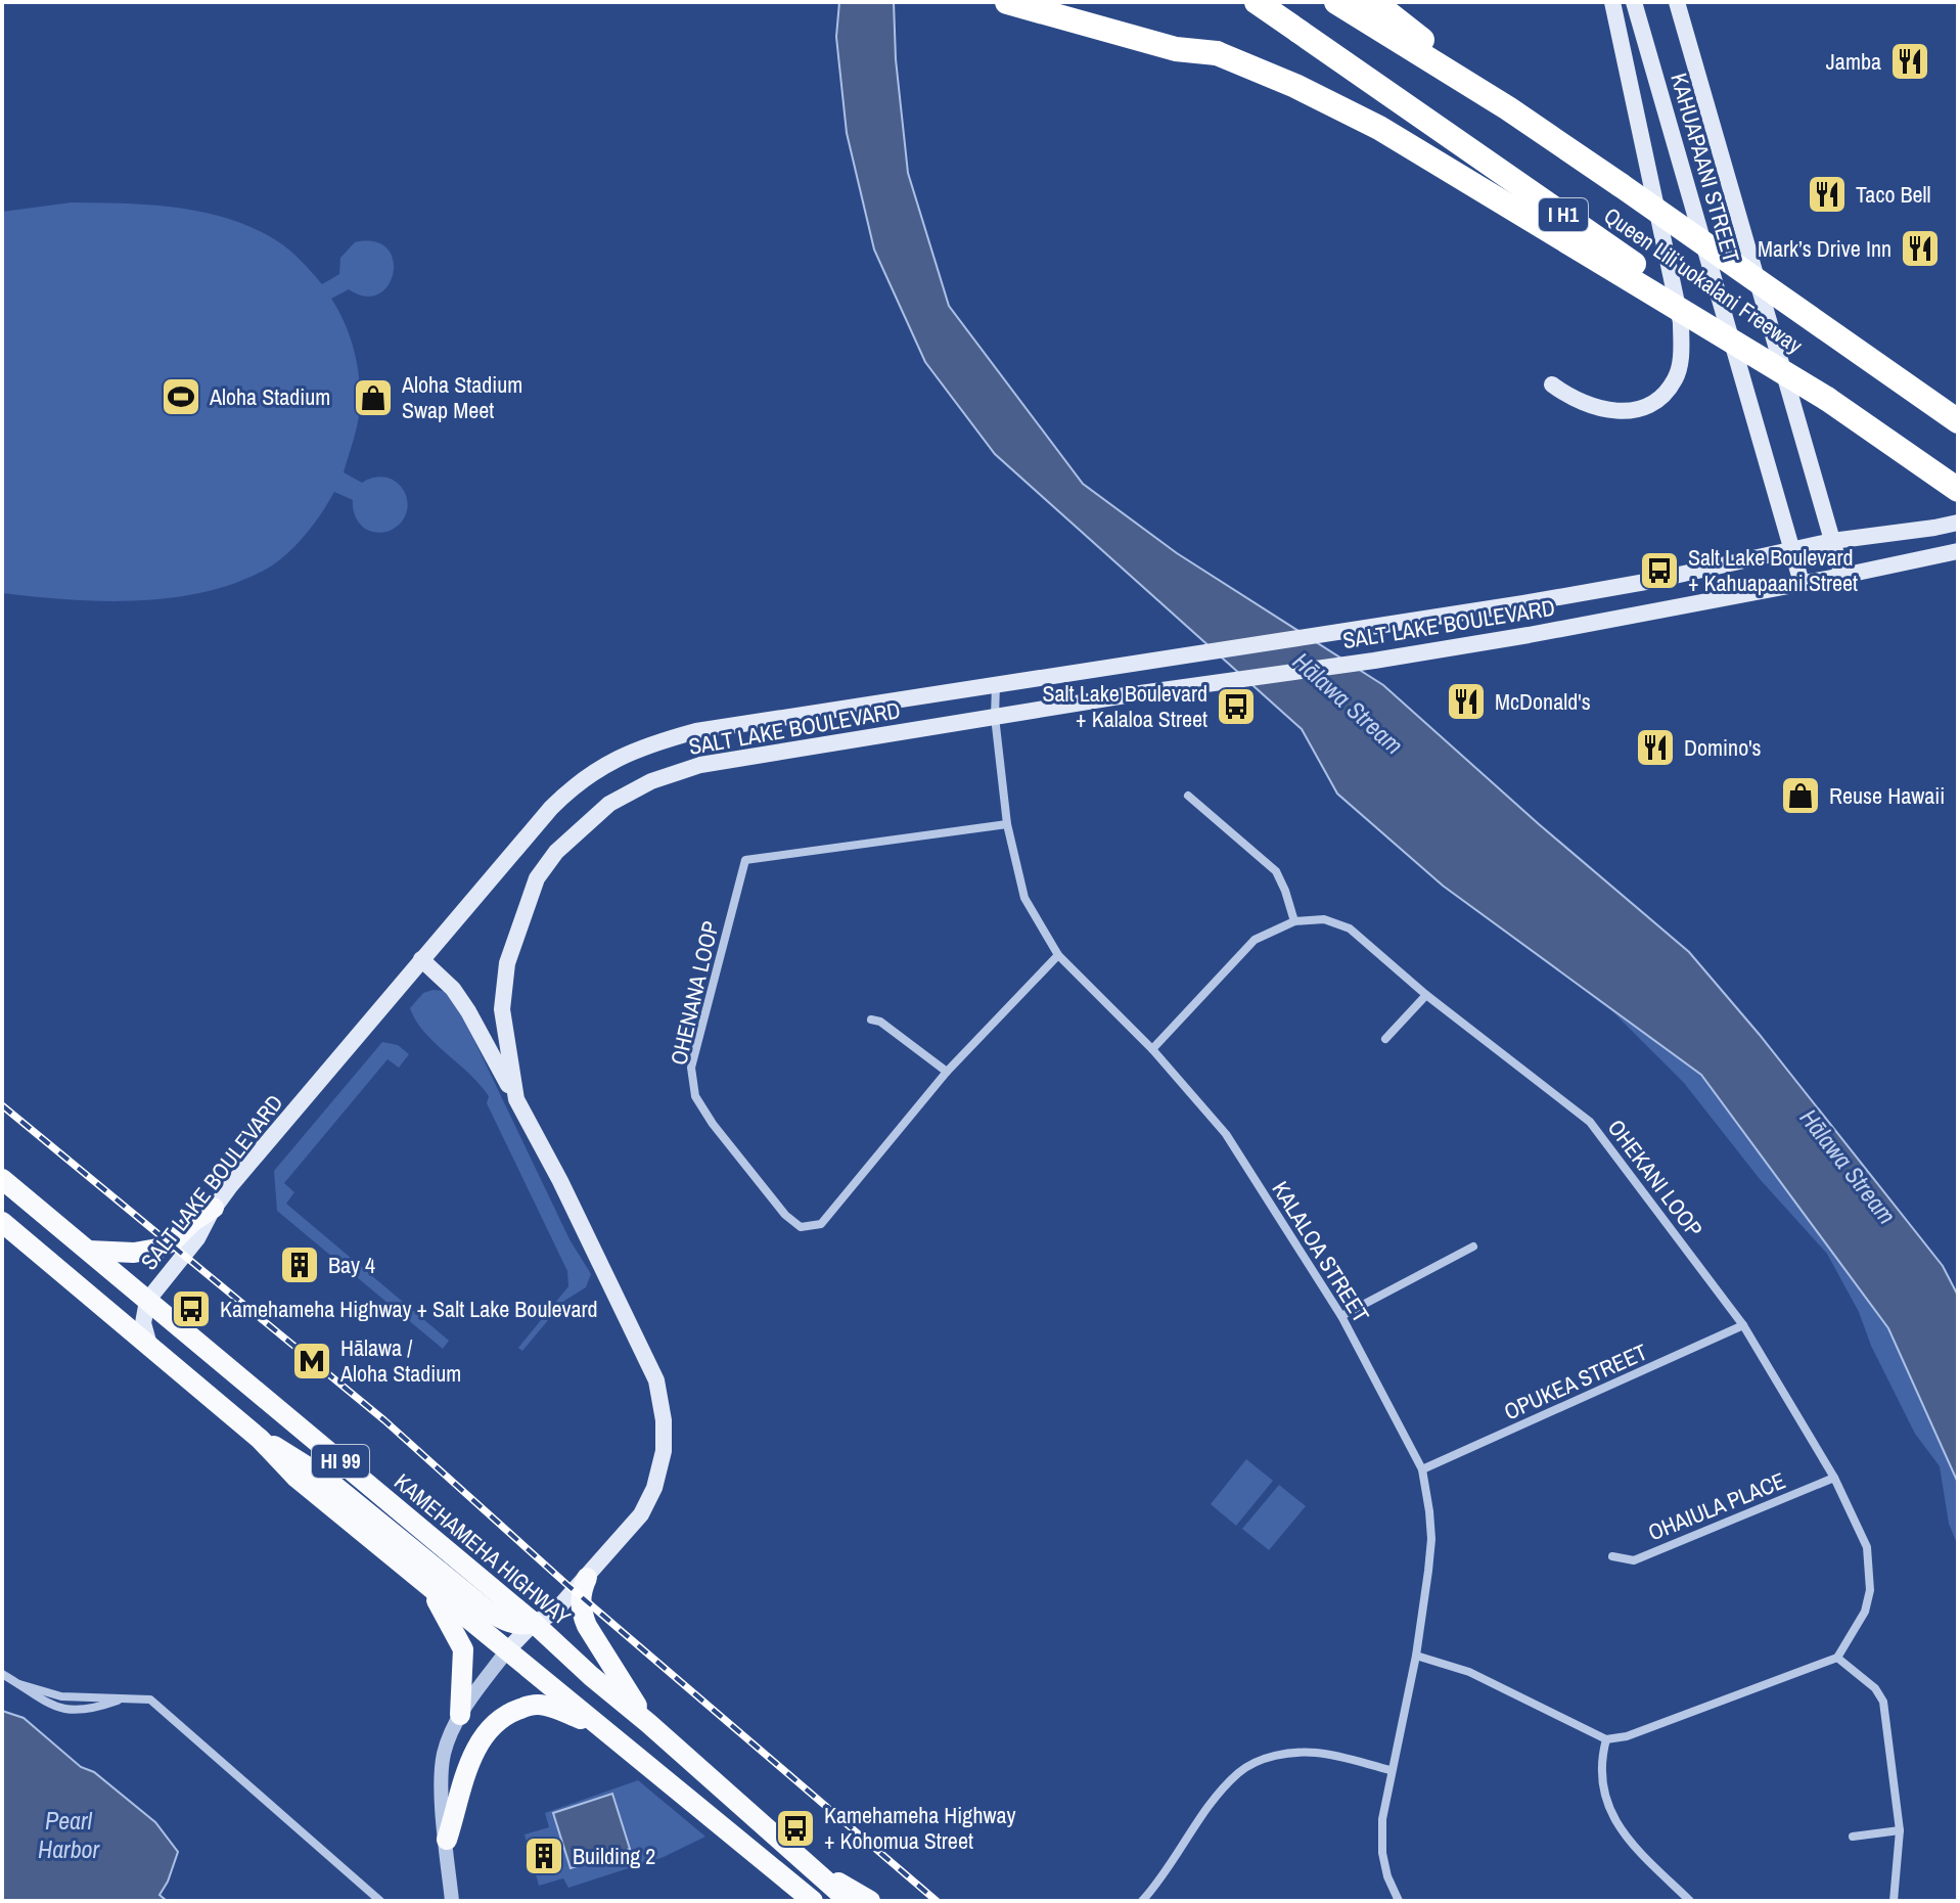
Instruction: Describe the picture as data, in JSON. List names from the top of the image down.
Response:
{
  "streets": {
    "highway": ["I H1", "Queen Liliʻuokalani Freeway"],
    "main road": [
      "KAHUAPAANI STREET",
      "SALT LAKE BOULEVARD",
      "HI 99",
      "KAMEHAMEHA HIGHWAY"
    ],
    "street": [
      "OHENANA LOOP",
      "OHEKANI LOOP",
      "KALALOA STREET",
      "OPUKEA STREET",
      "OHAIULA PLACE"
    ]
  },
  "crossings": [
    ["KAHUAPAANI STREET", "SALT LAKE BOULEVARD"],
    ["SALT LAKE BOULEVARD", "KALALOA STREET"],
    ["SALT LAKE BOULEVARD", "HI 99"],
    ["SALT LAKE BOULEVARD", "KAMEHAMEHA HIGHWAY"],
    ["OHENANA LOOP", "KALALOA STREET"],
    ["OHEKANI LOOP", "KALALOA STREET"],
    ["OHEKANI LOOP", "OPUKEA STREET"],
    ["OHEKANI LOOP", "OHAIULA PLACE"],
    ["KALALOA STREET", "OPUKEA STREET"]
  ],
  "water": ["Hālawa Stream", "Pearl Harbor"],
  "places": {
    "restaurant": [
      "Jamba",
      "Taco Bell",
      "Mark’s Drive Inn",
      "McDonald's",
      "Domino's"
    ],
    "sports": ["Aloha Stadium"],
    "shop": ["Aloha Stadium Swap Meet", "Reuse Hawaii"],
    "bus stop": [
      "Salt Lake Boulevard + Kahuapaani Street",
      "Salt Lake Boulevard + Kalaloa Street",
      "Kamehameha Highway + Salt Lake Boulevard",
      "Kamehameha Highway + Kohomua Street"
    ],
    "building": ["Bay 4", "Building 2"],
    "metro station": ["Hālawa / Aloha Stadium"]
  }
}
